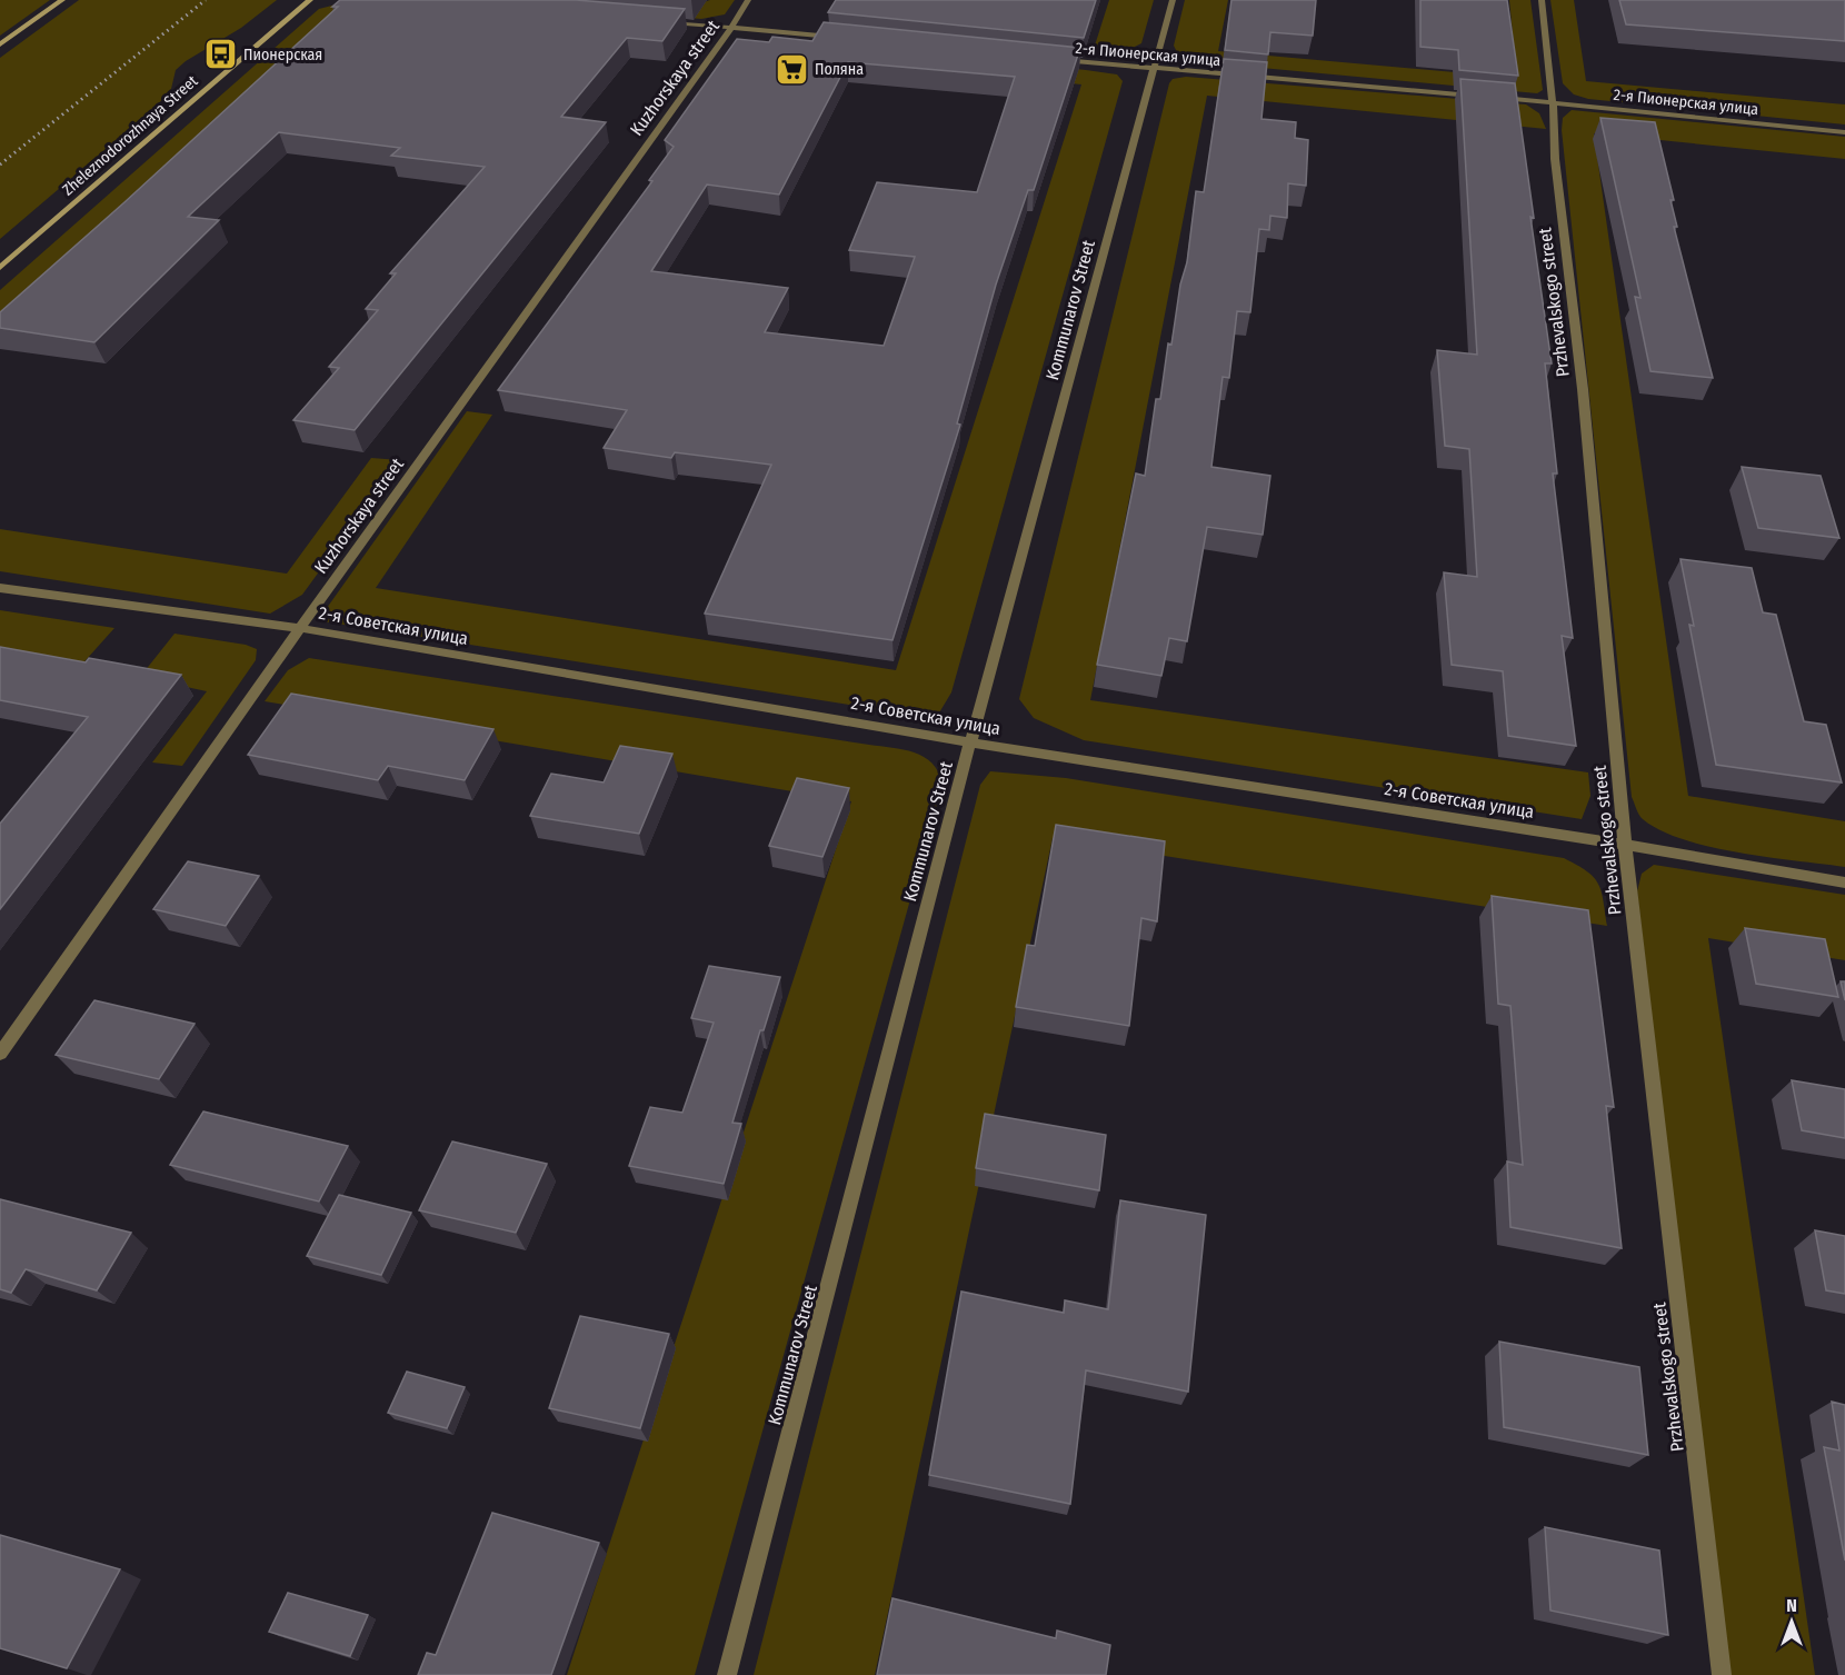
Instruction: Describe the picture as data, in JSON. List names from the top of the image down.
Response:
{
  "streets": {
    "main road": ["Zheleznodorozhnaya Street"],
    "street": [
      "2-я Пионерская улица",
      "Kuzhorskaya street",
      "Przhevalskogo street",
      "Kommunarov Street",
      "2-я Советская улица"
    ]
  },
  "crossings": [
    ["2-я Пионерская улица", "Przhevalskogo street"],
    ["2-я Пионерская улица", "Kommunarov Street"],
    ["Kuzhorskaya street", "2-я Советская улица"],
    ["Przhevalskogo street", "2-я Советская улица"],
    ["Kommunarov Street", "2-я Советская улица"]
  ],
  "places": {
    "bus stop": ["Пионерская"],
    "supermarket": ["Поляна"]
  },
  "north": "top"
}
